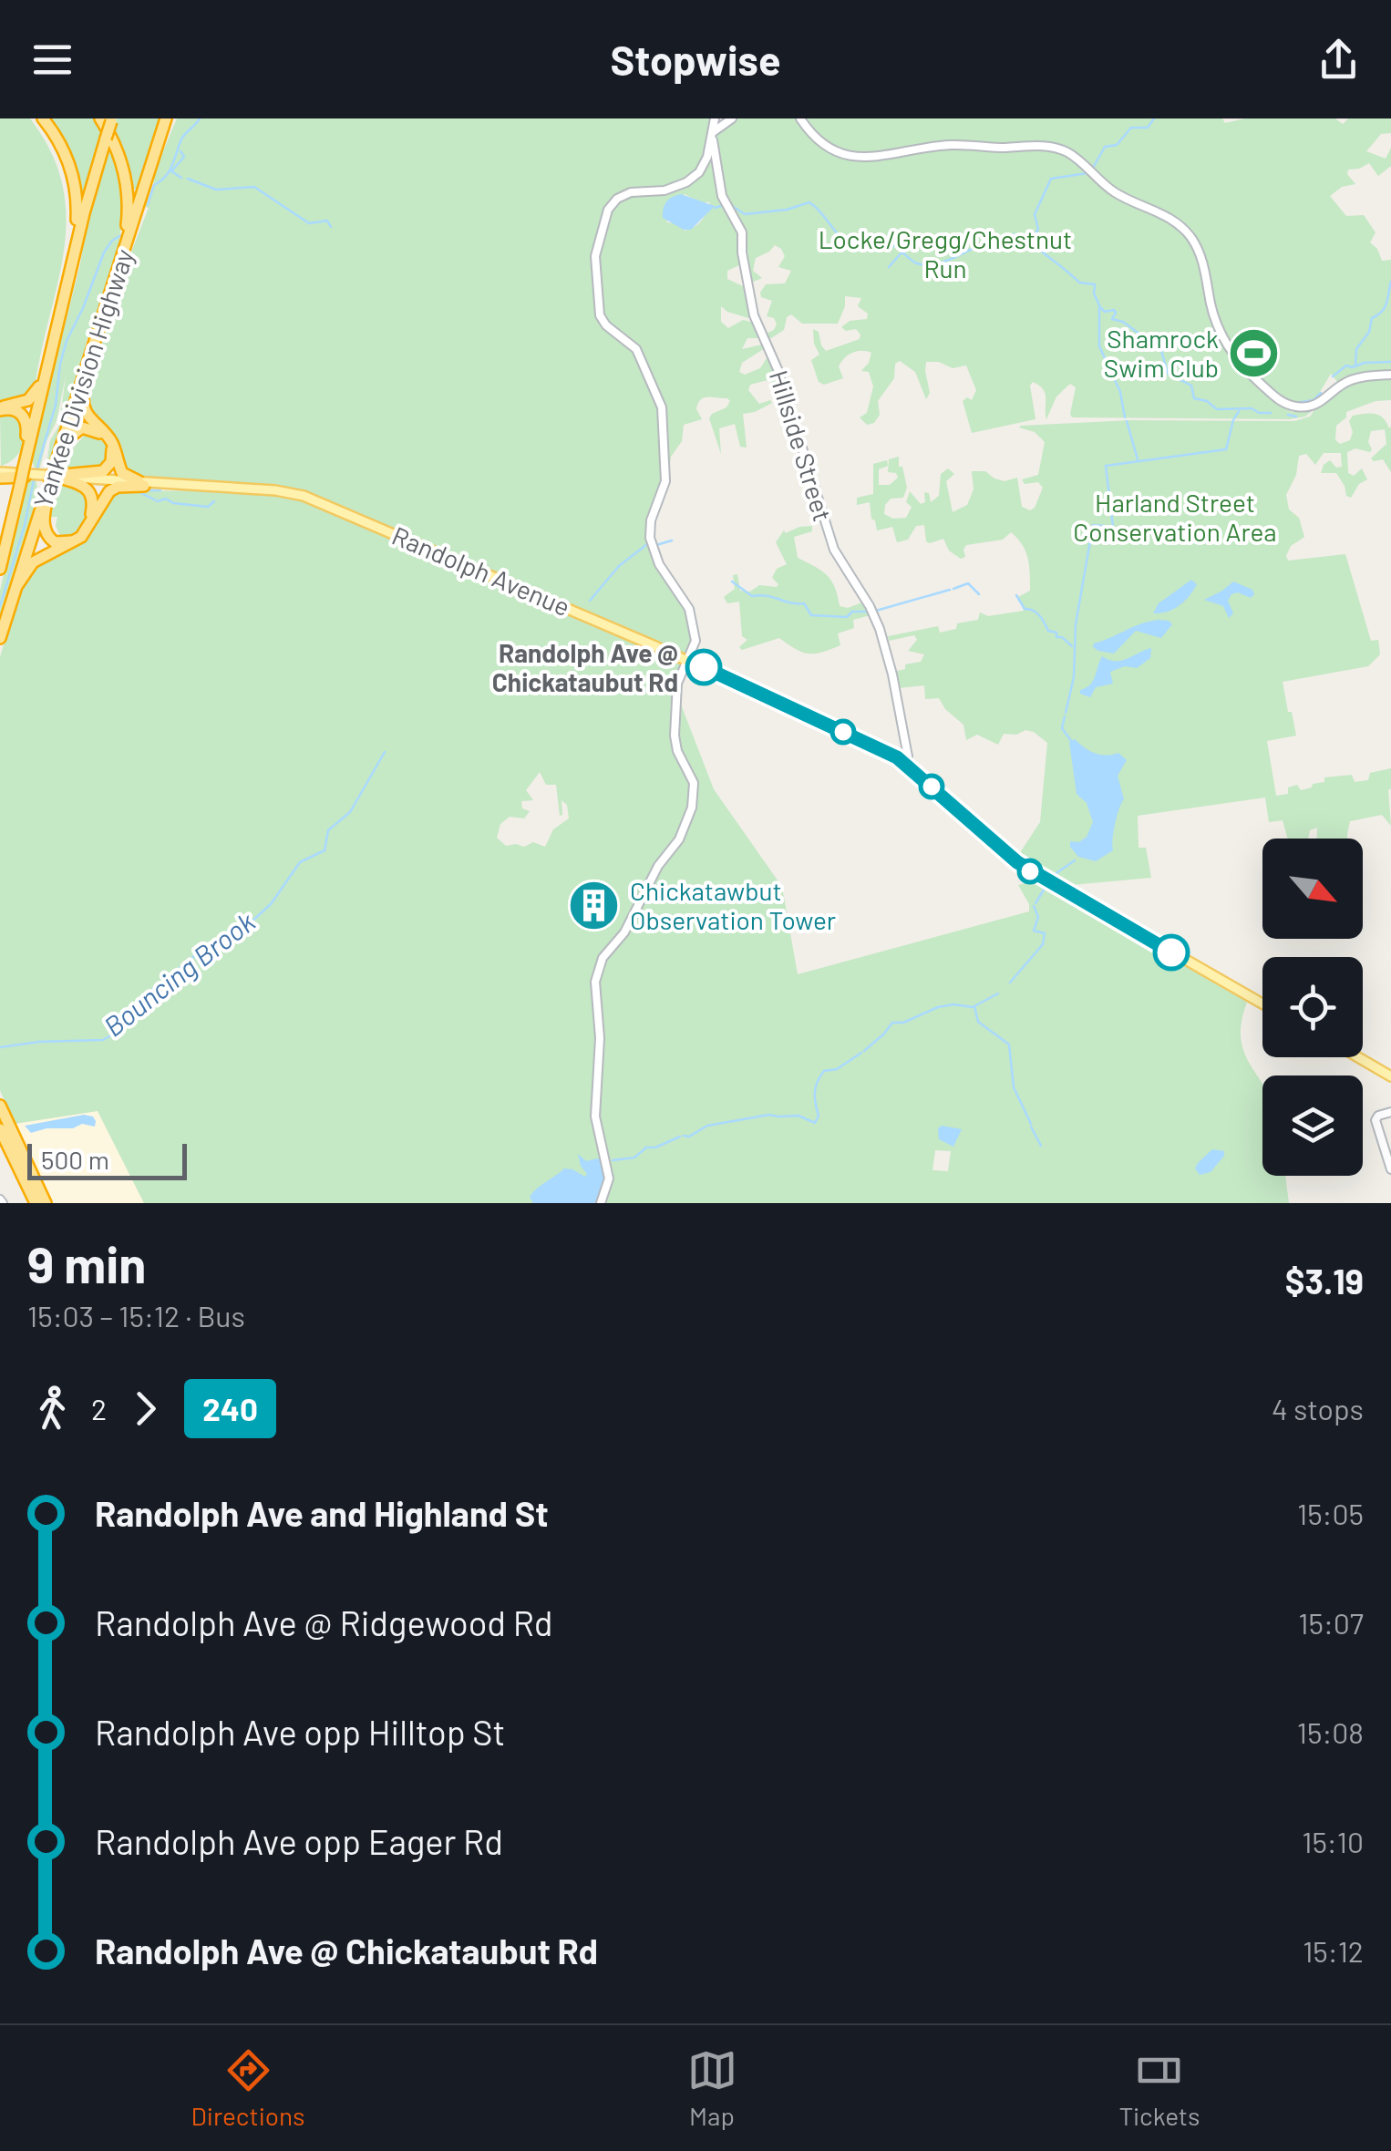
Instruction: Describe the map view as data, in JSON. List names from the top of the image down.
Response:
{
  "streets": {
    "highway": ["Yankee Division Highway"],
    "main road": ["Hillside Street", "Randolph Avenue"]
  },
  "crossings": [
    ["Yankee Division Highway", "Randolph Avenue"],
    ["Hillside Street", "Randolph Avenue"]
  ],
  "water": ["Bouncing Brook"],
  "parks": ["Locke/Gregg/Chestnut Run", "Harland Street Conservation Area"],
  "places": {
    "sports": ["Shamrock Swim Club"],
    "other": ["Randolph Ave @ Chickataubut Rd"],
    "building": ["Chickatawbut Observation Tower"]
  },
  "lines": ["bus line 240"],
  "scale_bar": "500 m",
  "north": "bottom right",
  "page": {
    "header": "Stopwise",
    "scale": "500 m",
    "heading": ["9 min", "15:03 – 15:12 · Bus", "$3.19"],
    "legs": ["2", "240", "4 stops"],
    "list": [
      {
        "name": "Randolph Ave and Highland St",
        "value": "15:05"
      },
      {
        "name": "Randolph Ave @ Ridgewood Rd",
        "value": "15:07"
      },
      {
        "name": "Randolph Ave opp Hilltop St",
        "value": "15:08"
      },
      {
        "name": "Randolph Ave opp Eager Rd",
        "value": "15:10"
      },
      {
        "name": "Randolph Ave @ Chickataubut Rd",
        "value": "15:12"
      }
    ],
    "tabs": ["Directions", "Map", "Tickets"]
  }
}
